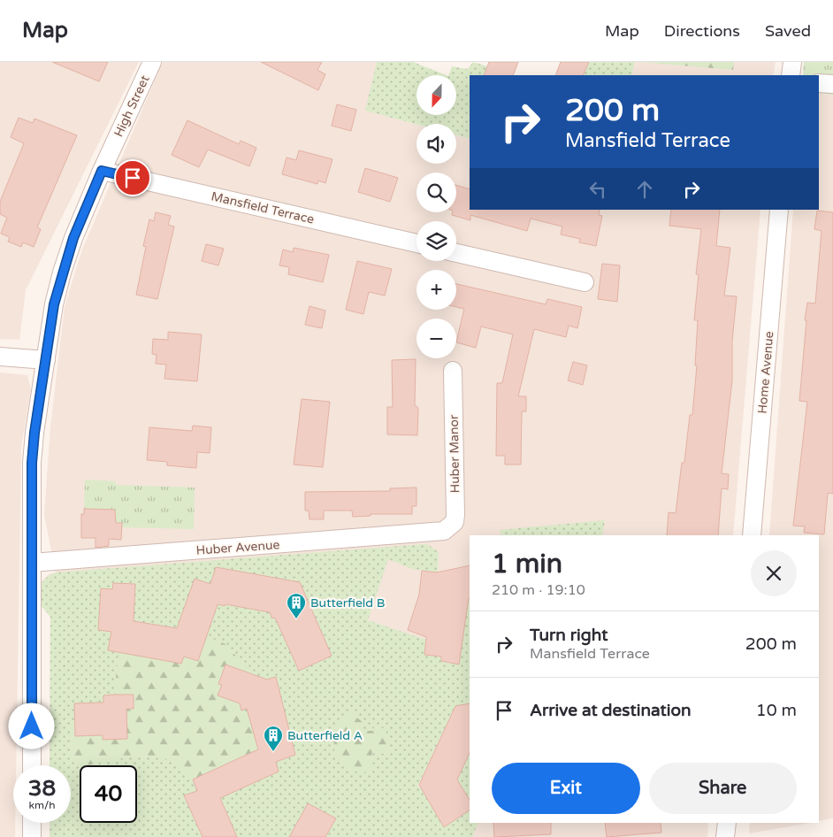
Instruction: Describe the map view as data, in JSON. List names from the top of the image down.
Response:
{
  "streets": {
    "street": [
      "High Street",
      "Mansfield Terrace",
      "Home Avenue",
      "Huber Manor",
      "Huber Avenue"
    ]
  },
  "crossings": [
    ["High Street", "Mansfield Terrace"],
    ["High Street", "Huber Avenue"],
    ["Huber Manor", "Huber Avenue"]
  ],
  "places": {
    "building": ["Butterfield B", "Butterfield A"]
  },
  "north": "bottom",
  "page": {
    "header": "Map",
    "nav": ["Map", "Directions", "Saved"],
    "map_buttons": ["+", "−"],
    "turn": ["200 m", "Mansfield Terrace"],
    "heading": ["1 min", "210 m · 19:10"],
    "list": [
      {
        "name": "Turn right",
        "note": "Mansfield Terrace",
        "value": "200 m"
      },
      {
        "name": "Arrive at destination",
        "value": "10 m"
      }
    ],
    "buttons": ["Exit", "Share"],
    "speed": "38 km/h",
    "limit": "40"
  }
}
